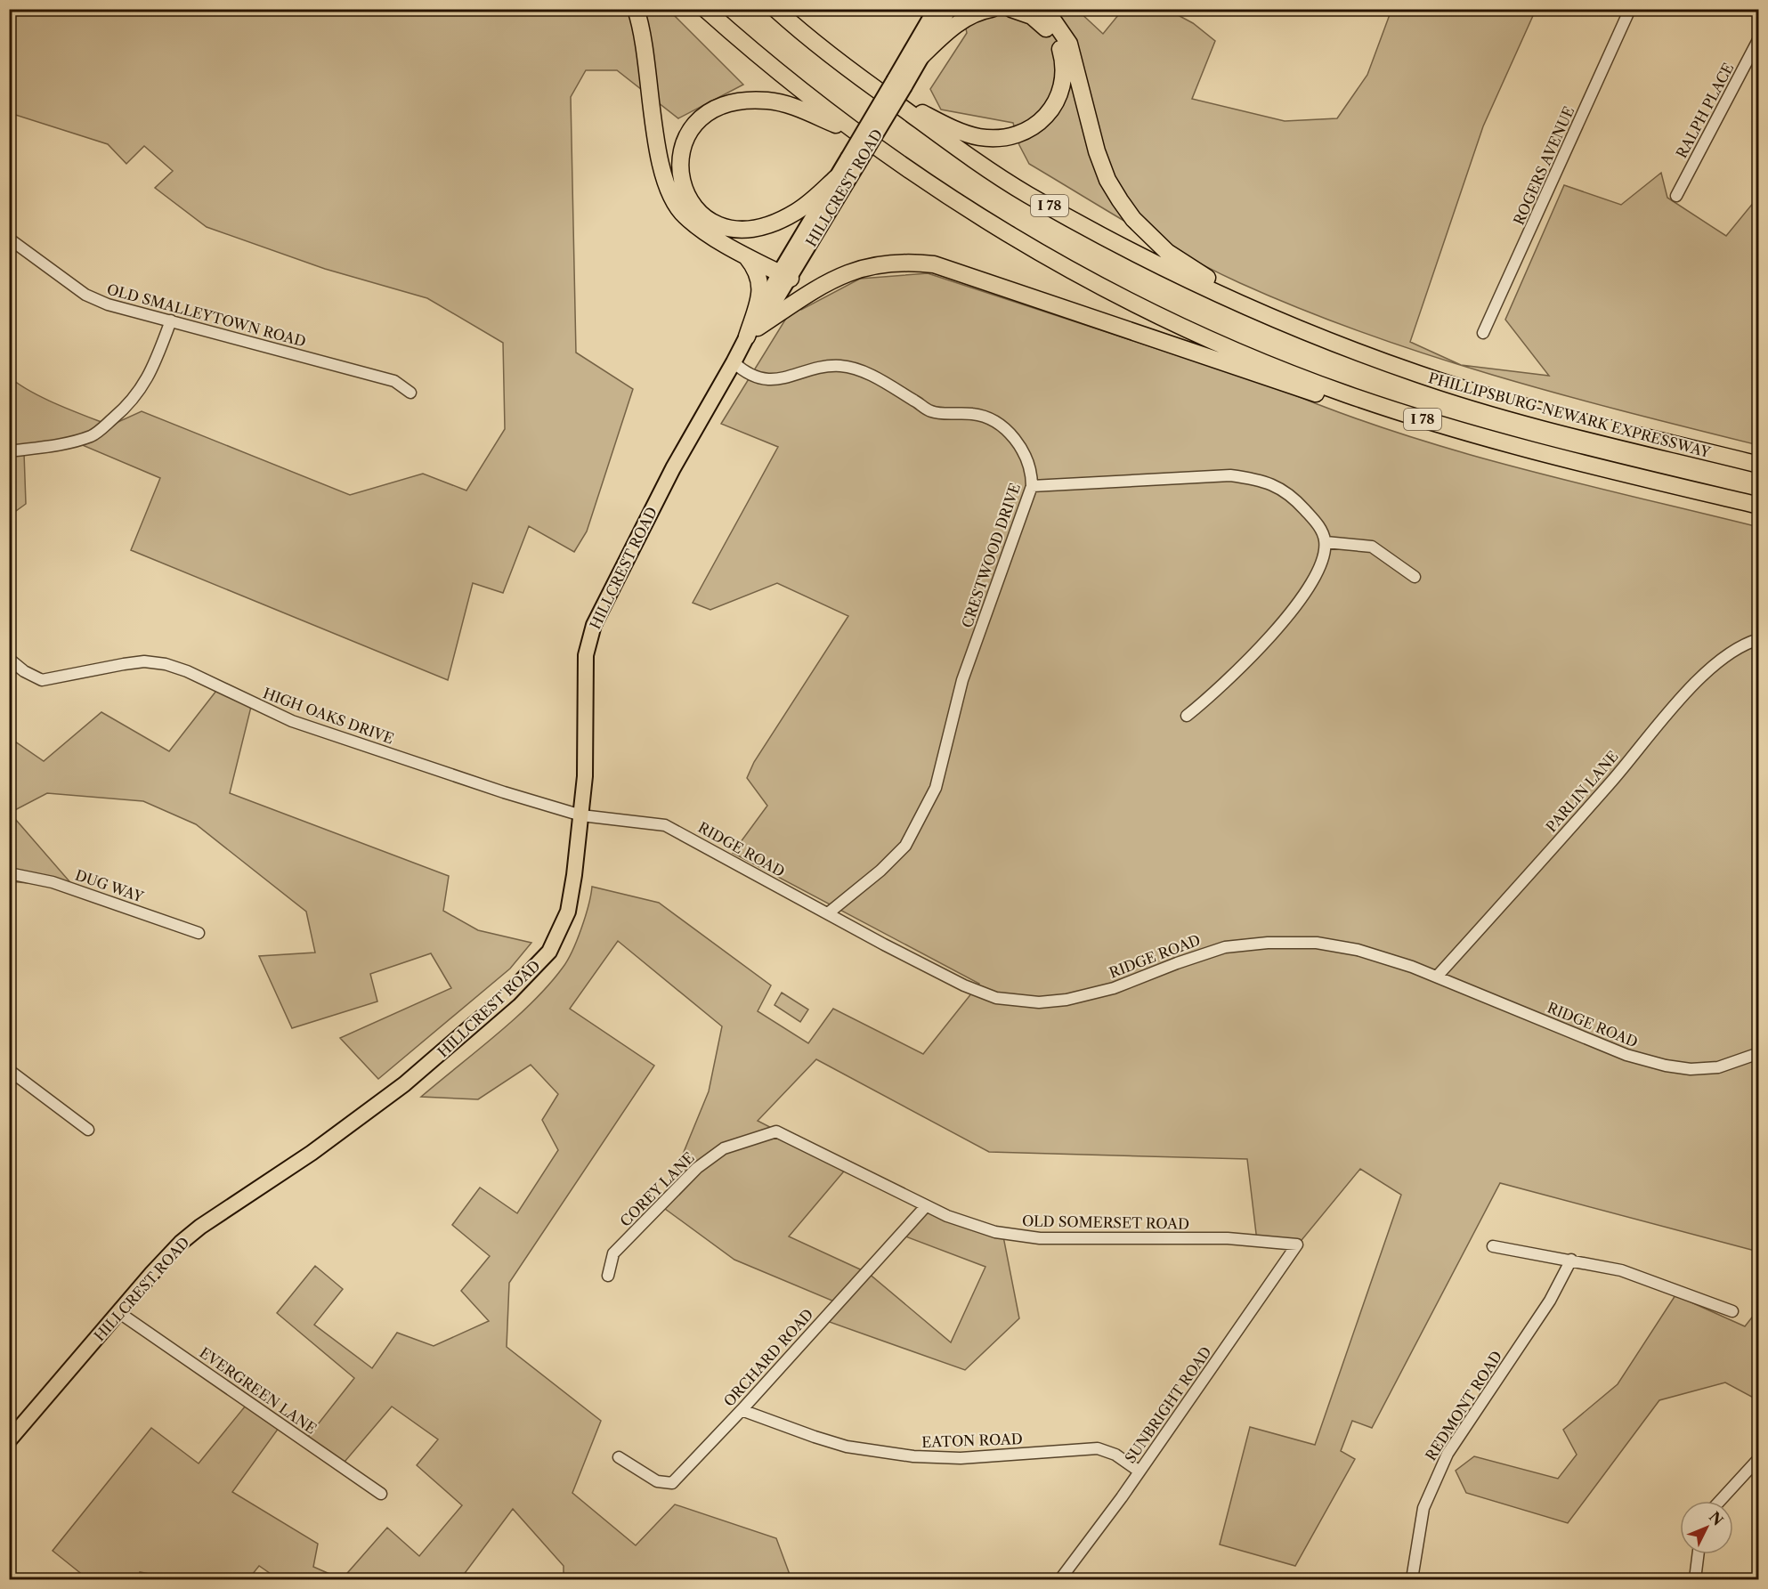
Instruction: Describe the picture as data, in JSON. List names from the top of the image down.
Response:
{
  "streets": {
    "highway": ["I 78", "PHILLIPSBURG-NEWARK EXPRESSWAY"],
    "main road": ["HILLCREST ROAD"],
    "street": [
      "RALPH PLACE",
      "ROGERS AVENUE",
      "OLD SMALLEYTOWN ROAD",
      "CRESTWOOD DRIVE",
      "HIGH OAKS DRIVE",
      "PARLIN LANE",
      "RIDGE ROAD",
      "DUG WAY",
      "COREY LANE",
      "OLD SOMERSET ROAD",
      "ORCHARD ROAD",
      "EVERGREEN LANE",
      "SUNBRIGHT ROAD",
      "REDMONT ROAD",
      "EATON ROAD"
    ]
  },
  "crossings": [
    ["HILLCREST ROAD", "CRESTWOOD DRIVE"],
    ["HILLCREST ROAD", "HIGH OAKS DRIVE"],
    ["HILLCREST ROAD", "RIDGE ROAD"],
    ["HILLCREST ROAD", "EVERGREEN LANE"],
    ["CRESTWOOD DRIVE", "RIDGE ROAD"],
    ["HIGH OAKS DRIVE", "RIDGE ROAD"],
    ["PARLIN LANE", "RIDGE ROAD"],
    ["COREY LANE", "OLD SOMERSET ROAD"],
    ["OLD SOMERSET ROAD", "ORCHARD ROAD"],
    ["OLD SOMERSET ROAD", "SUNBRIGHT ROAD"],
    ["ORCHARD ROAD", "EATON ROAD"],
    ["SUNBRIGHT ROAD", "EATON ROAD"]
  ],
  "north": "top right"
}
